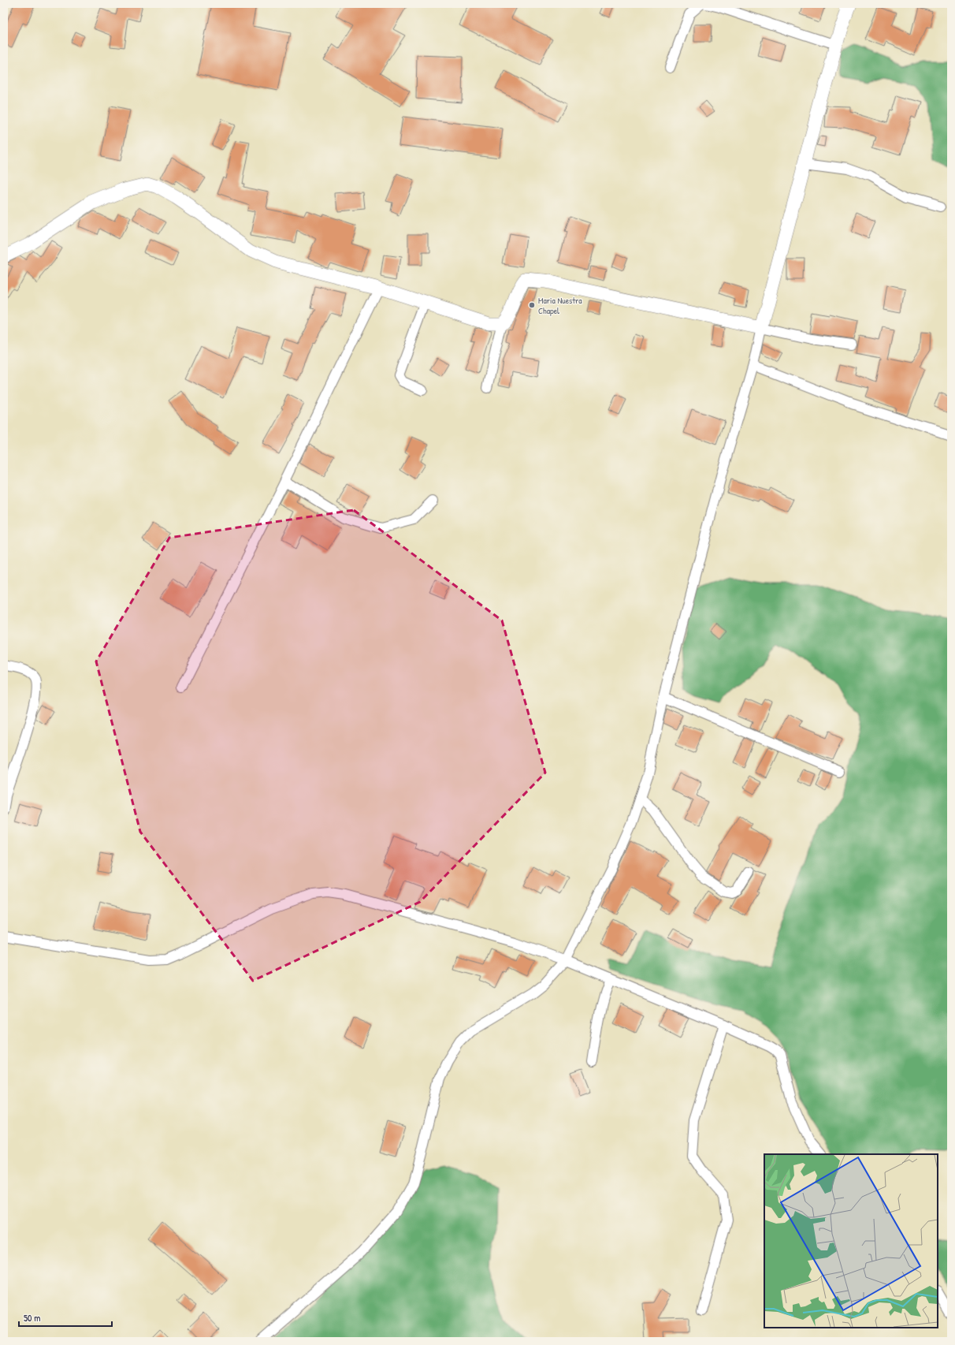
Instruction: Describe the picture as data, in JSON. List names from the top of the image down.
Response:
{
  "places": ["Maria Nuestra Chapel"],
  "scale_bar": "50 m"
}
